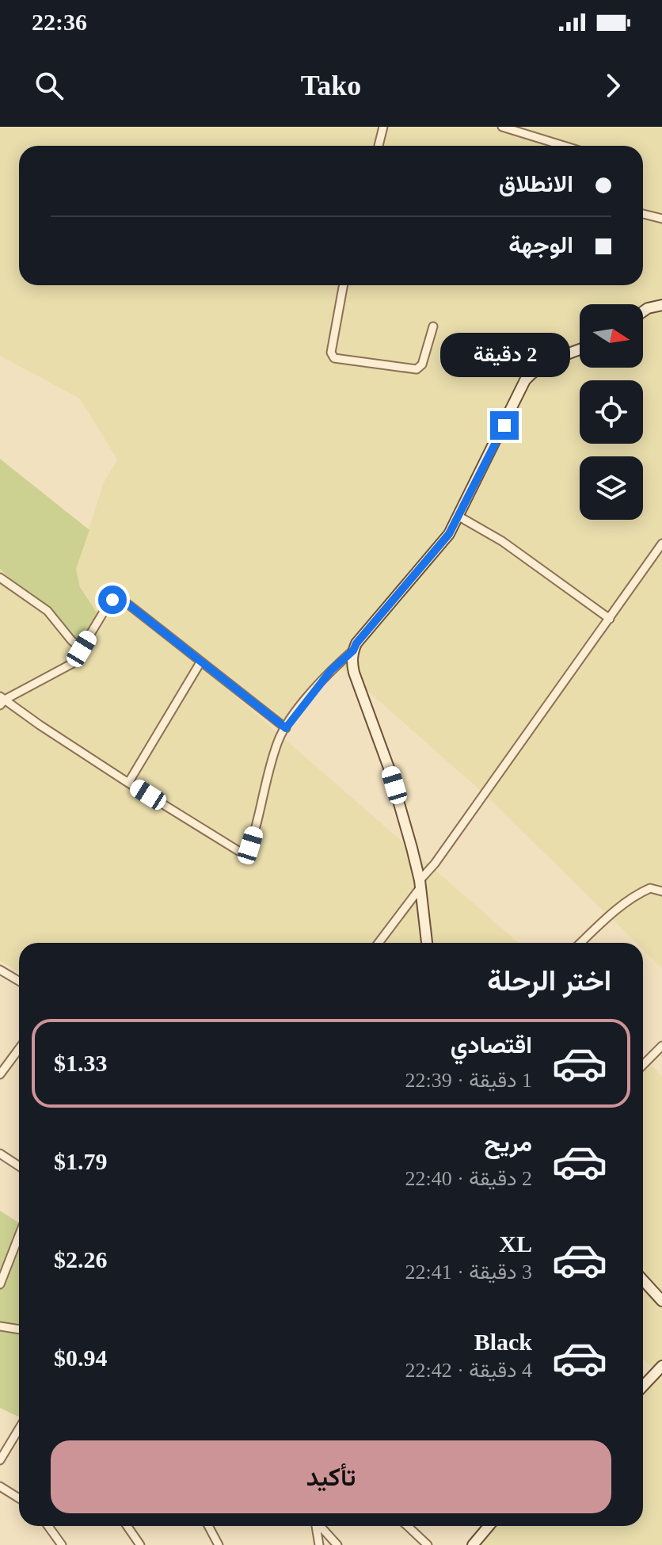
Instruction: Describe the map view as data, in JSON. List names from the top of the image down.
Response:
{
  "north": "right",
  "page": {
    "status": "22:36",
    "header": "Tako",
    "banner": ["الانطلاق", "الوجهة"],
    "bubble": "2 دقيقة",
    "heading": "اختر الرحلة",
    "list": [
      {
        "name": "اقتصادي",
        "note": "1 دقيقة · 22:39",
        "value": "$1.33"
      },
      {
        "name": "مريح",
        "note": "2 دقيقة · 22:40",
        "value": "$1.79"
      },
      {
        "name": "XL",
        "note": "3 دقيقة · 22:41",
        "value": "$2.26"
      },
      {
        "name": "Black",
        "note": "4 دقيقة · 22:42",
        "value": "$0.94"
      }
    ],
    "buttons": "تأكيد"
  }
}
